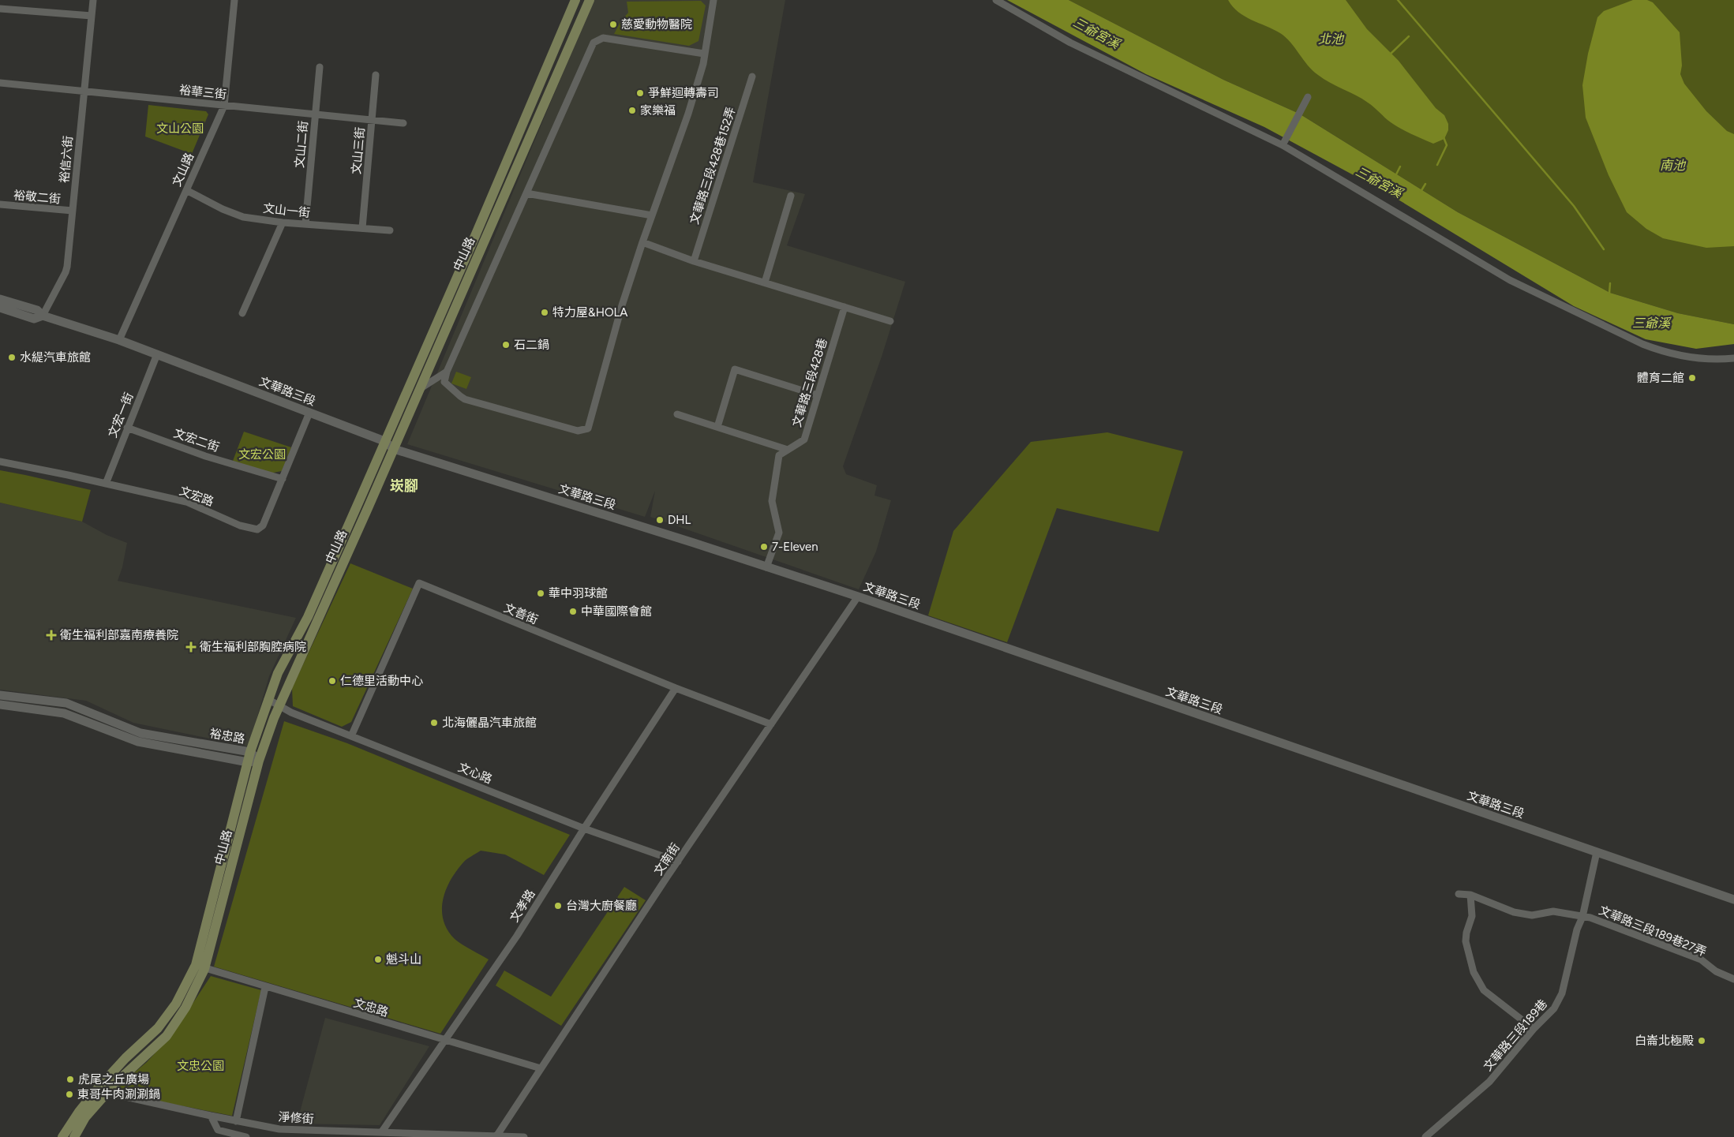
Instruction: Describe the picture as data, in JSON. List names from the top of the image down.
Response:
{
  "streets": {
    "main road": ["中山路"],
    "street": [
      "裕華三街",
      "文山二街",
      "文山三街",
      "裕信六街",
      "文華路三段428巷152弄",
      "文山路",
      "裕敬二街",
      "文山一街",
      "文華路三段428巷",
      "文華路三段",
      "文宏一街",
      "文宏二街",
      "文宏路",
      "文善街",
      "裕忠路",
      "文心路",
      "文南街",
      "文孝路",
      "文華路三段189巷27弄",
      "文忠路",
      "文華路三段189巷",
      "淨修街"
    ]
  },
  "crossings": [
    ["裕華三街", "文山二街"],
    ["裕華三街", "文山三街"],
    ["裕華三街", "裕信六街"],
    ["裕華三街", "文山路"],
    ["文山二街", "文山一街"],
    ["文山三街", "文山一街"],
    ["裕信六街", "裕敬二街"],
    ["裕信六街", "文華路三段"],
    ["文山路", "文山一街"],
    ["文山路", "文華路三段"],
    ["中山路", "文華路三段"],
    ["中山路", "裕忠路"],
    ["中山路", "文心路"],
    ["中山路", "文忠路"],
    ["中山路", "淨修街"],
    ["文華路三段428巷", "文華路三段"],
    ["文華路三段", "文宏一街"],
    ["文華路三段", "文宏路"],
    ["文華路三段", "文南街"],
    ["文華路三段", "文華路三段189巷"],
    ["文宏一街", "文宏二街"],
    ["文宏一街", "文宏路"],
    ["文宏二街", "文宏路"],
    ["文善街", "文心路"],
    ["文善街", "文南街"],
    ["文善街", "文孝路"],
    ["文心路", "文南街"],
    ["文心路", "文孝路"],
    ["文南街", "文忠路"],
    ["文南街", "淨修街"],
    ["文孝路", "文忠路"],
    ["文孝路", "淨修街"],
    ["文華路三段189巷27弄", "文華路三段189巷"]
  ],
  "districts": ["崁腳"],
  "water": [
    "三爺宮溪",
    "北池",
    "南池",
    "三爺溪"
  ],
  "parks": ["文山公園", "文宏公園", "文忠公園"],
  "places": {
    "other": [
      "慈愛動物醫院",
      "爭鮮迴轉壽司",
      "家樂福",
      "特力屋&HOLA",
      "石二鍋",
      "水緹汽車旅館",
      "體育二館",
      "DHL",
      "7-Eleven",
      "華中羽球館",
      "中華國際會館",
      "仁德里活動中心",
      "北海儷晶汽車旅館",
      "台灣大廚餐廳",
      "魁斗山",
      "白崙北極殿",
      "虎尾之丘廣場",
      "東哥牛肉涮涮鍋"
    ],
    "health": ["衛生福利部嘉南療養院", "衛生福利部胸腔病院"]
  }
}
